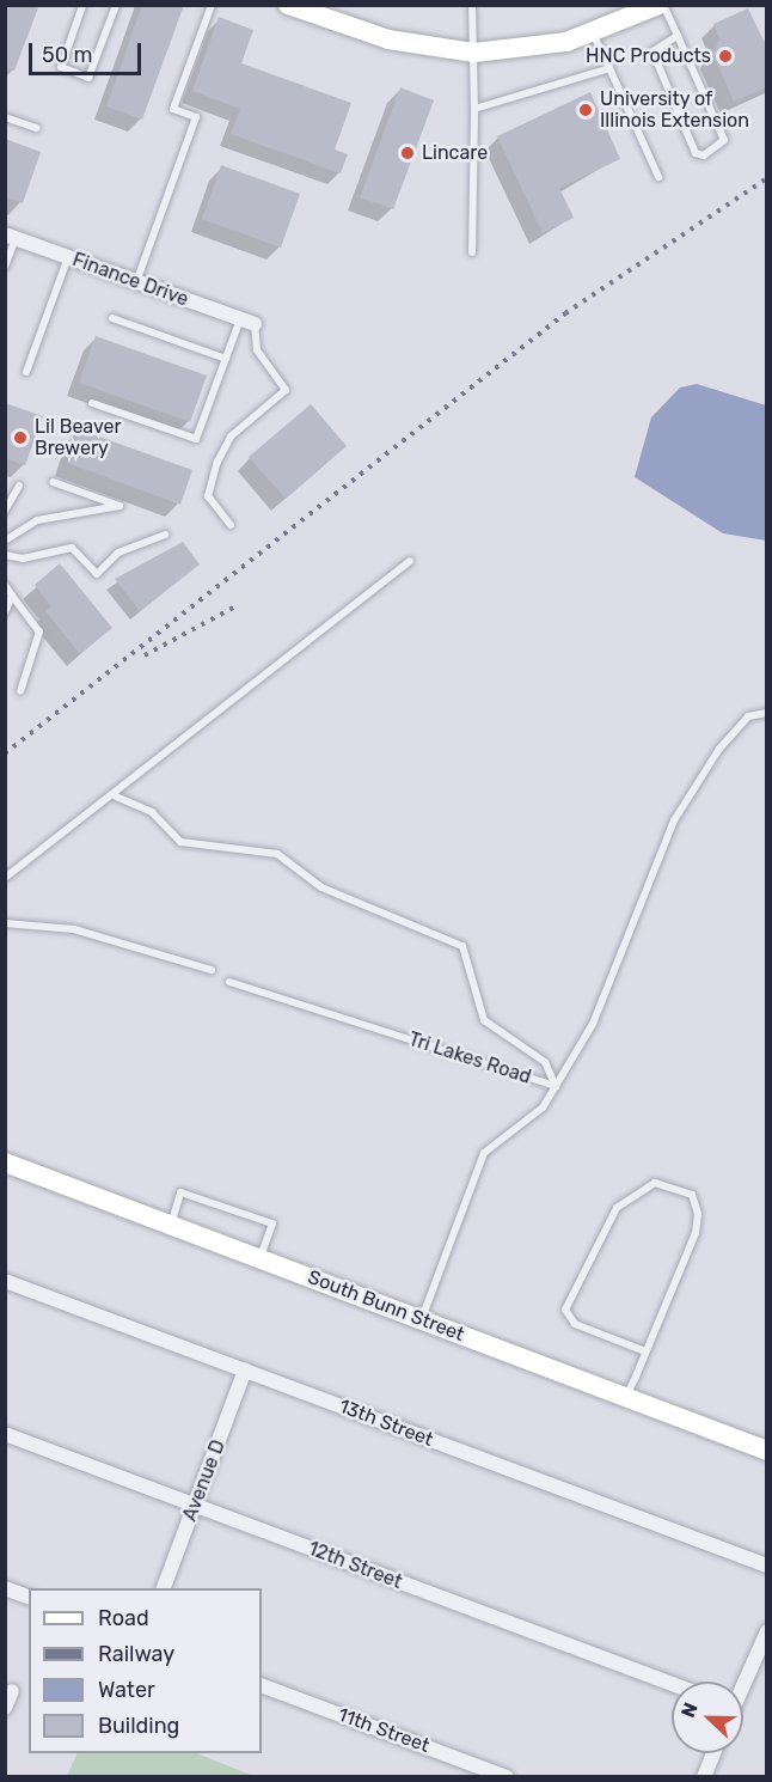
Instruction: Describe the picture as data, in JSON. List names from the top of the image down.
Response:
{
  "streets": {
    "street": [
      "Finance Drive",
      "South Bunn Street",
      "13th Street",
      "Avenue D",
      "12th Street",
      "11th Street"
    ],
    "lane": ["Tri Lakes Road"]
  },
  "crossings": [
    ["13th Street", "Avenue D"],
    ["Avenue D", "12th Street"]
  ],
  "places": [
    "HNC Products",
    "University of Illinois Extension",
    "Lincare",
    "Lil Beaver Brewery"
  ],
  "legend": [
    "Road",
    "Railway",
    "Water",
    "Building"
  ],
  "scale_bar": "50 m",
  "north": "left"
}
